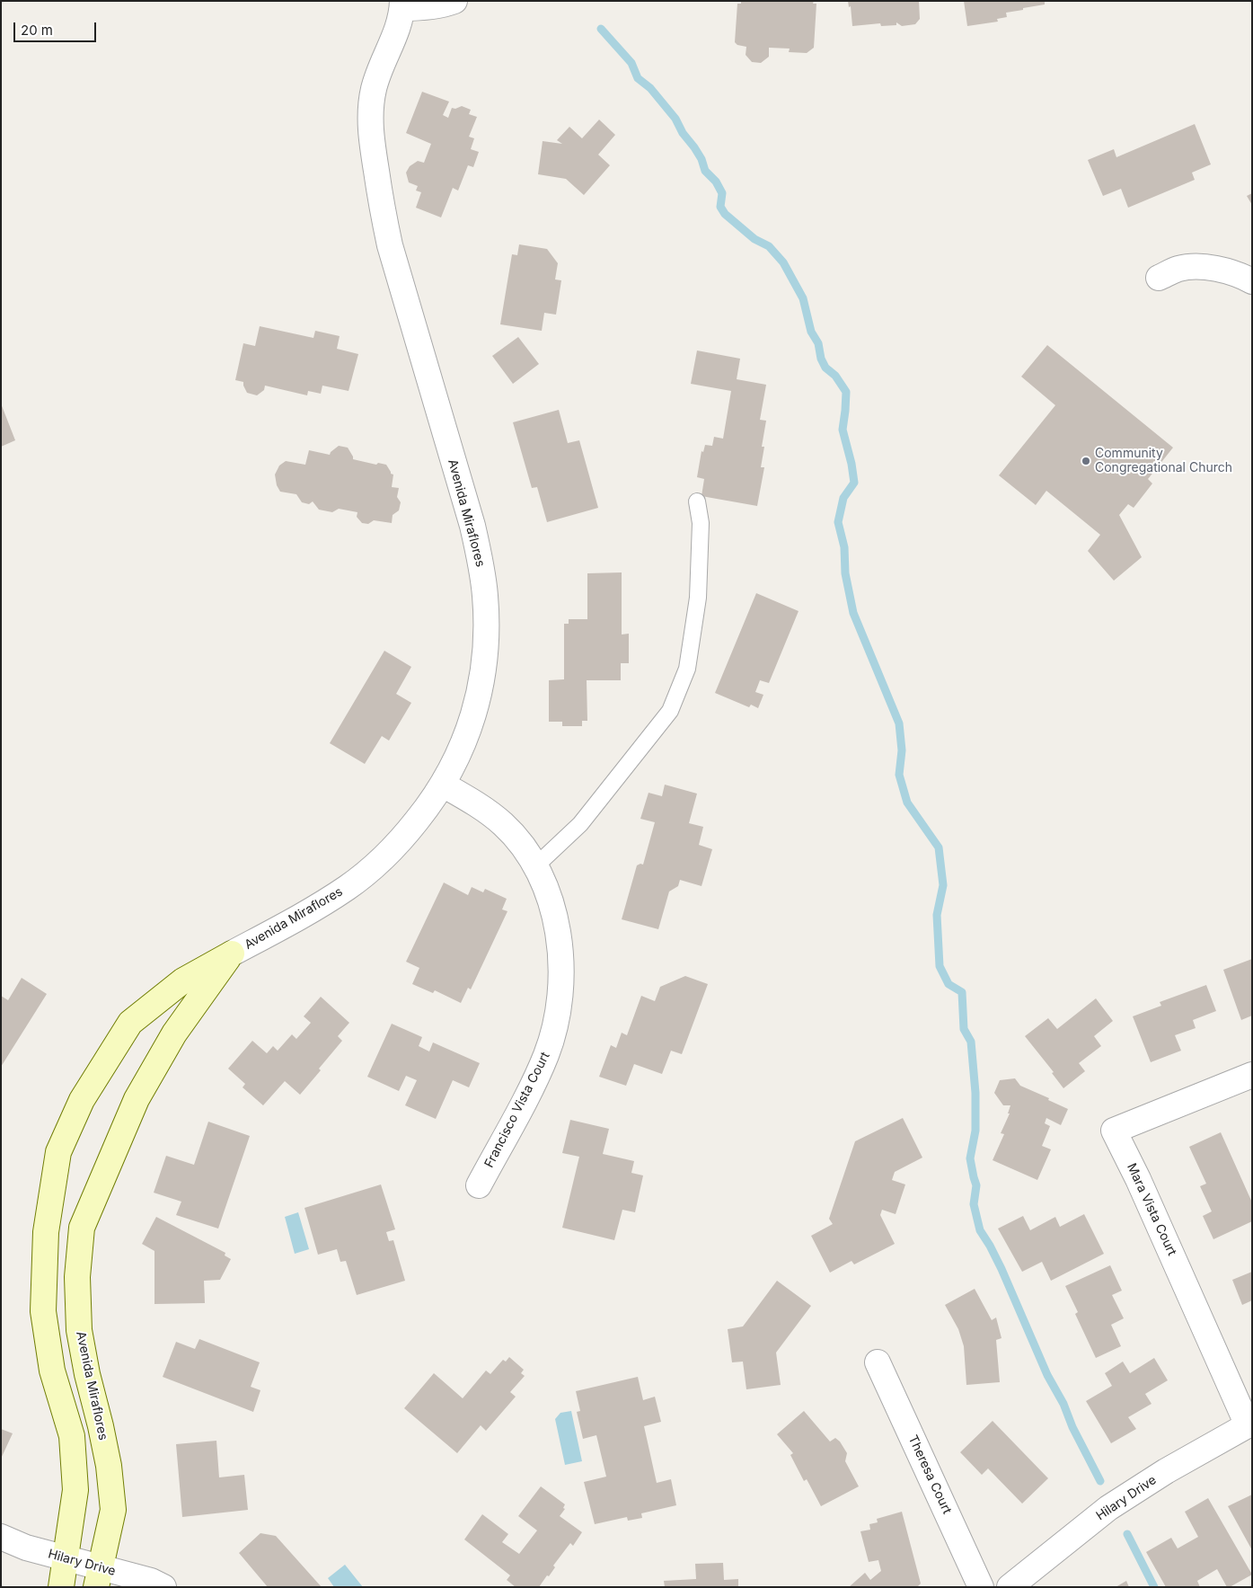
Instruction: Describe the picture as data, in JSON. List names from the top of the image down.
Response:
{
  "streets": {
    "street": [
      "Avenida Miraflores",
      "Francisco Vista Court",
      "Mara Vista Court",
      "Theresa Court",
      "Hilary Drive"
    ]
  },
  "crossings": [
    ["Avenida Miraflores", "Francisco Vista Court"],
    ["Avenida Miraflores", "Hilary Drive"],
    ["Mara Vista Court", "Hilary Drive"]
  ],
  "places": ["Community Congregational Church"],
  "scale_bar": "20 m"
}
